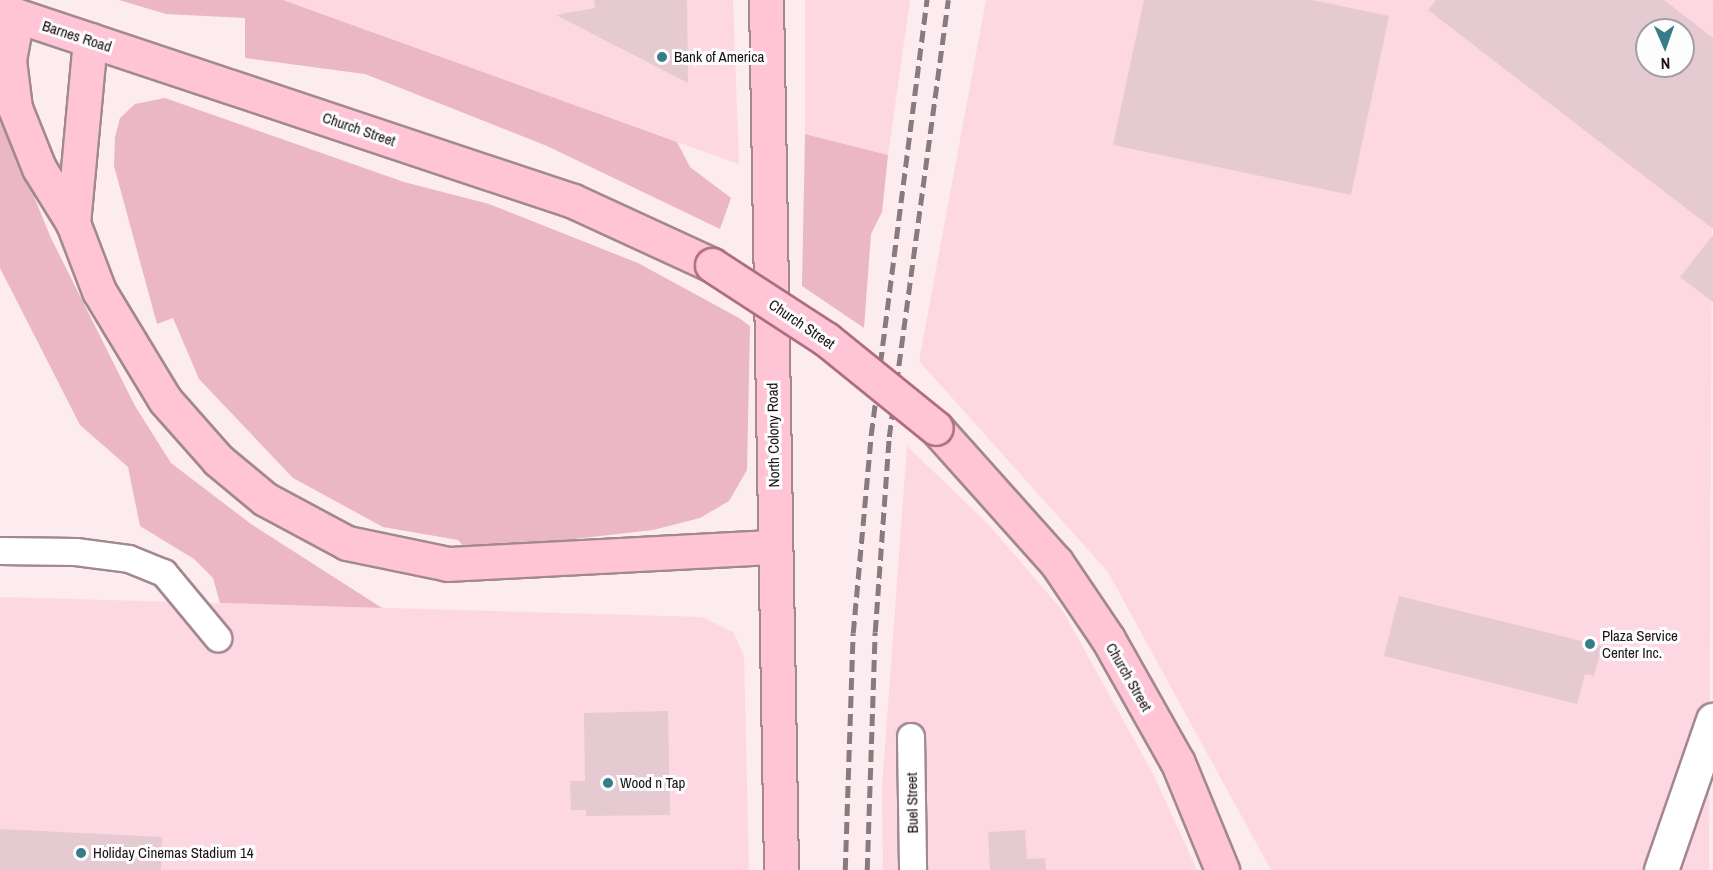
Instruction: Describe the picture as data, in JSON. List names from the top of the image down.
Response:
{
  "streets": {
    "main road": ["Barnes Road", "Church Street", "North Colony Road"],
    "street": ["Buel Street"]
  },
  "crossings": [
    ["Barnes Road", "Church Street"]
  ],
  "places": [
    "Bank of America",
    "Plaza Service Center Inc.",
    "Wood n Tap",
    "Holiday Cinemas Stadium 14"
  ],
  "north": "bottom"
}
